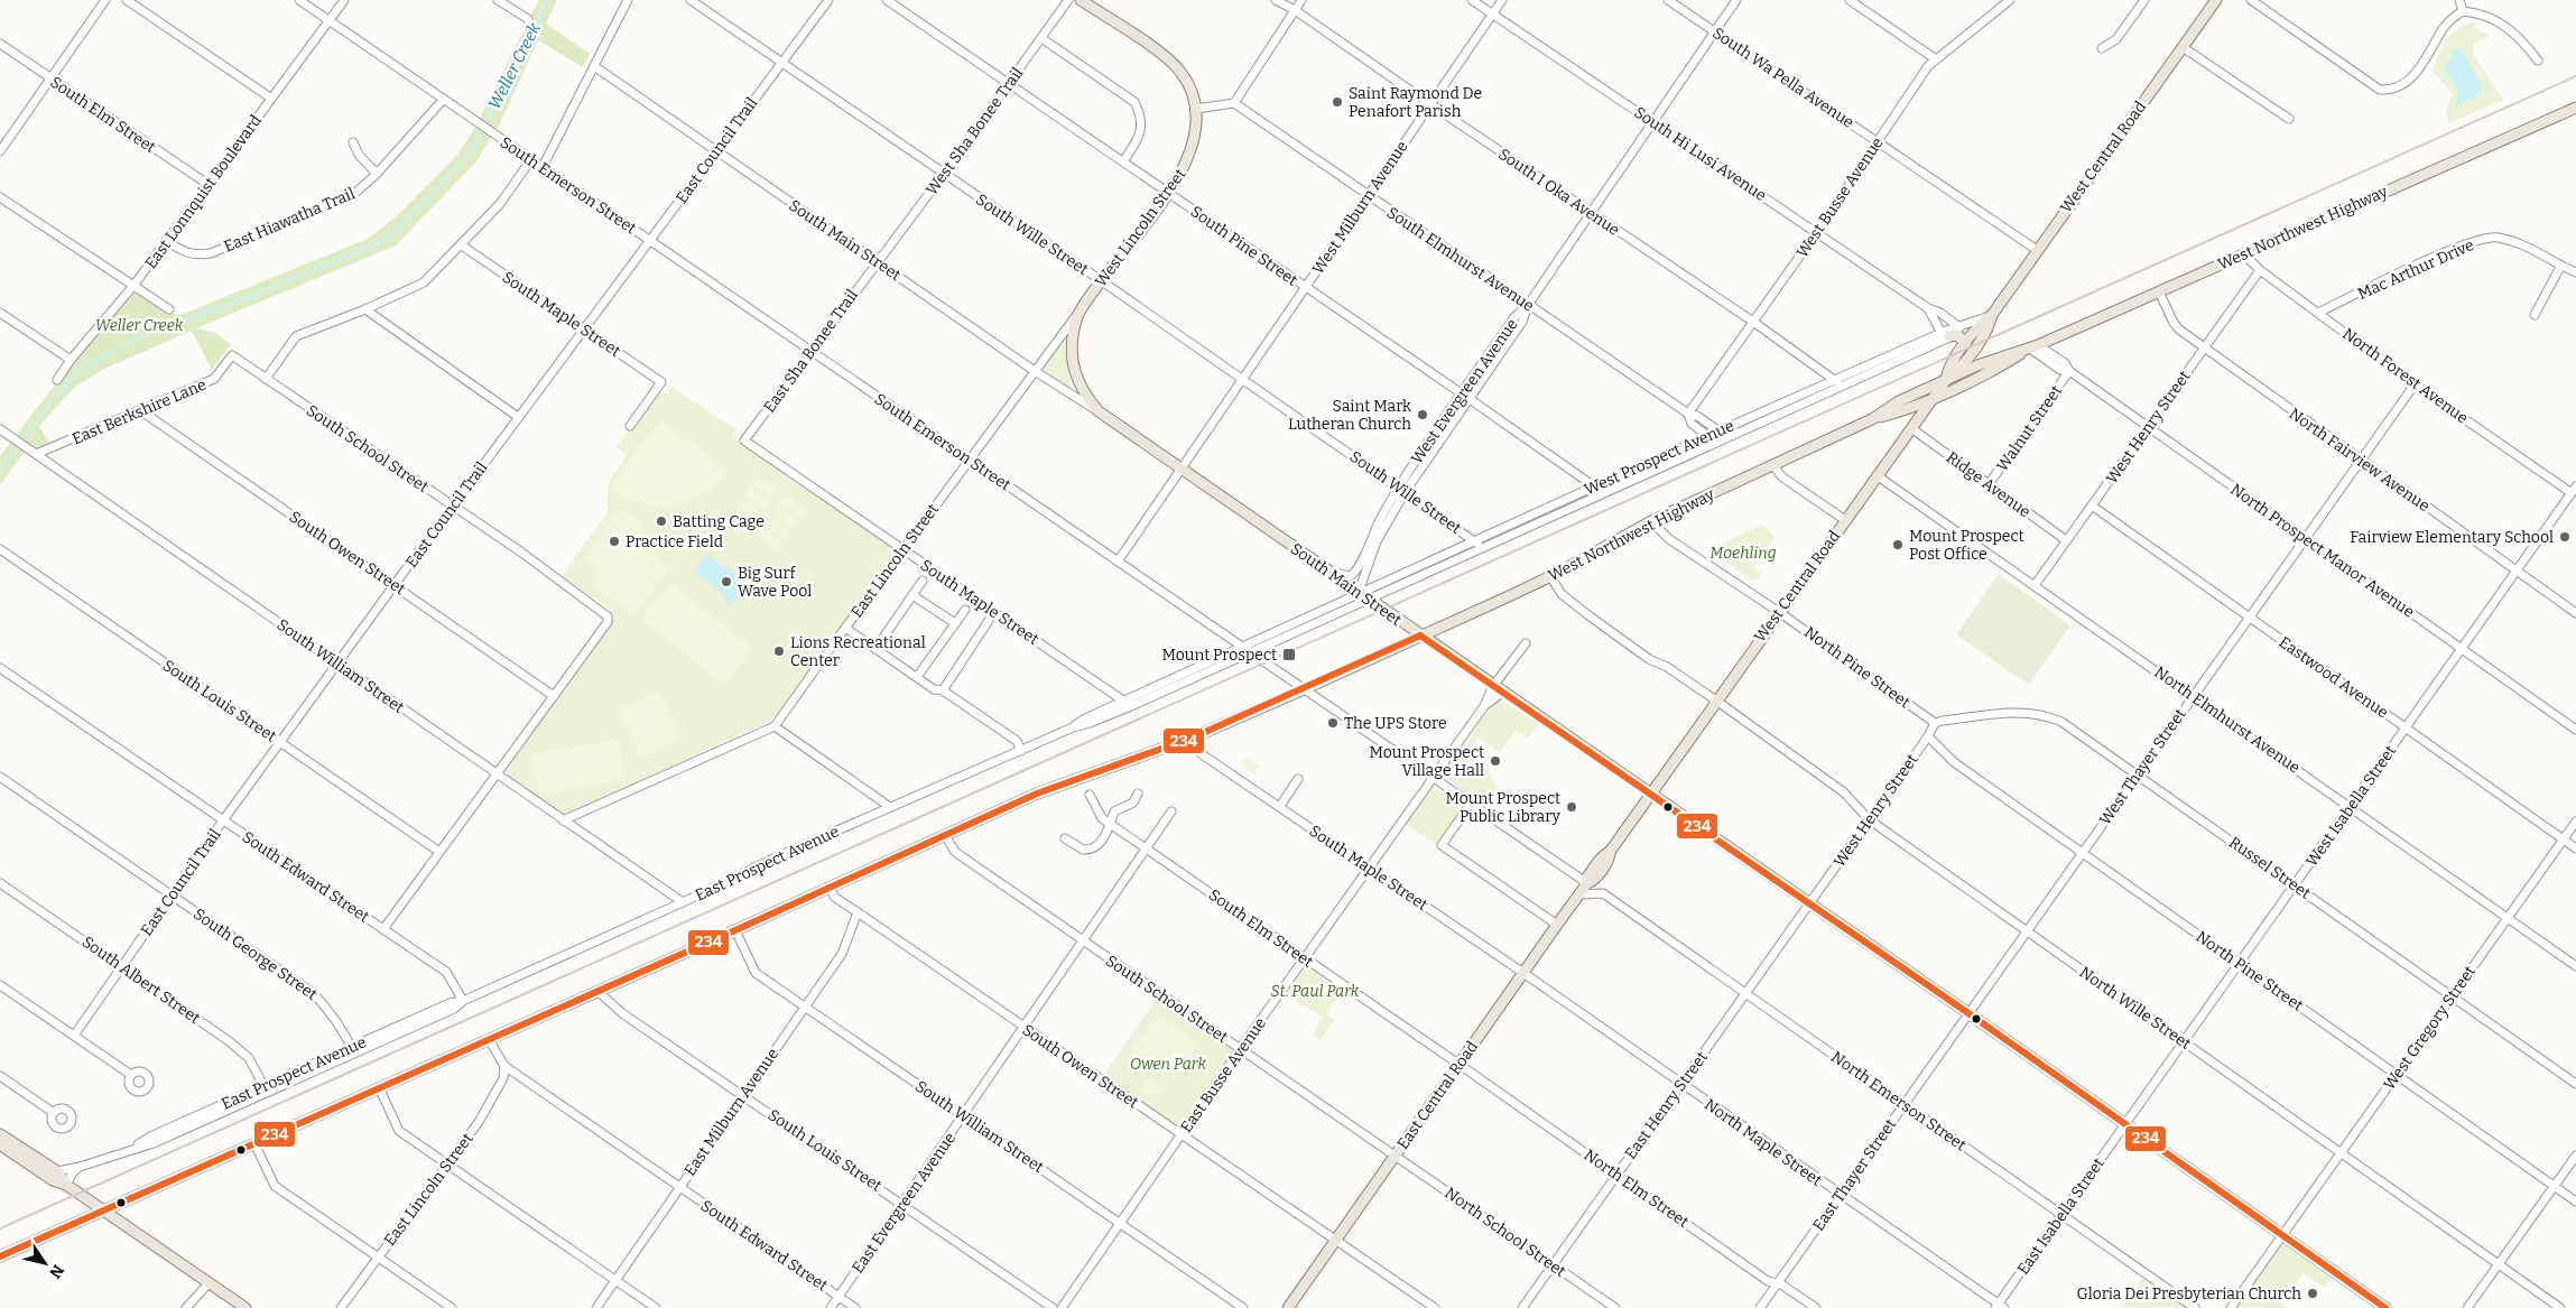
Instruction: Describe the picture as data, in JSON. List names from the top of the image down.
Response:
{
  "streets": {
    "main road": [
      "West Central Road",
      "West Lincoln Street",
      "West Northwest Highway",
      "South Main Street",
      "East Central Road"
    ],
    "street": [
      "South Wa Pella Avenue",
      "South Elm Street",
      "West Sha Bonee Trail",
      "East Council Trail",
      "South Hi Lusi Avenue",
      "South Emerson Street",
      "East Lonnquist Boulevard",
      "South I Oka Avenue",
      "West Busse Avenue",
      "West Milburn Avenue",
      "East Hiawatha Trail",
      "South Wille Street",
      "South Pine Street",
      "South Elmhurst Avenue",
      "Mac Arthur Drive",
      "South Maple Street",
      "East Sha Bonee Trail",
      "North Forest Avenue",
      "West Evergreen Avenue",
      "East Berkshire Lane",
      "West Henry Street",
      "Walnut Street",
      "South School Street",
      "West Prospect Avenue",
      "North Fairview Avenue",
      "Ridge Avenue",
      "North Prospect Manor Avenue",
      "South Owen Street",
      "East Lincoln Street",
      "South William Street",
      "North Pine Street",
      "Eastwood Avenue",
      "South Louis Street",
      "North Elmhurst Avenue",
      "West Thayer Street",
      "West Isabella Street",
      "East Prospect Avenue",
      "Russel Street",
      "South Edward Street",
      "South George Street",
      "South Albert Street",
      "North Wille Street",
      "West Gregory Street",
      "East Busse Avenue",
      "North Emerson Street",
      "East Henry Street",
      "East Milburn Avenue",
      "North Maple Street",
      "East Thayer Street",
      "North Elm Street",
      "East Evergreen Avenue",
      "East Isabella Street",
      "North School Street"
    ]
  },
  "crossings": [
    ["South Wa Pella Avenue", "West Central Road"],
    ["South Wa Pella Avenue", "West Busse Avenue"],
    ["South Wa Pella Avenue", "West Evergreen Avenue"],
    ["South Elm Street", "East Lonnquist Boulevard"],
    ["South Elm Street", "East Busse Avenue"],
    ["South Elm Street", "East Central Road"],
    ["South Elm Street", "North Elm Street"],
    ["South Elm Street", "East Evergreen Avenue"],
    ["West Sha Bonee Trail", "South Wille Street"],
    ["West Sha Bonee Trail", "South Main Street"],
    ["West Sha Bonee Trail", "South Pine Street"],
    ["West Sha Bonee Trail", "East Sha Bonee Trail"],
    ["East Council Trail", "South Emerson Street"],
    ["East Council Trail", "South Wille Street"],
    ["East Council Trail", "South Main Street"],
    ["East Council Trail", "South Maple Street"],
    ["East Council Trail", "South School Street"],
    ["East Council Trail", "South Owen Street"],
    ["East Council Trail", "South William Street"],
    ["East Council Trail", "South Louis Street"],
    ["East Council Trail", "South Edward Street"],
    ["East Council Trail", "South George Street"],
    ["East Council Trail", "South Albert Street"],
    ["South Hi Lusi Avenue", "West Busse Avenue"],
    ["South Hi Lusi Avenue", "West Milburn Avenue"],
    ["South Hi Lusi Avenue", "West Evergreen Avenue"],
    ["South Hi Lusi Avenue", "West Prospect Avenue"],
    ["West Central Road", "West Northwest Highway"],
    ["West Central Road", "South Main Street"],
    ["West Central Road", "West Prospect Avenue"],
    ["West Central Road", "Ridge Avenue"],
    ["West Central Road", "North Pine Street"],
    ["West Central Road", "North Elmhurst Avenue"],
    ["West Central Road", "North Wille Street"],
    ["West Central Road", "East Central Road"],
    ["South Emerson Street", "East Lonnquist Boulevard"],
    ["South Emerson Street", "East Hiawatha Trail"],
    ["South Emerson Street", "West Northwest Highway"],
    ["South Emerson Street", "East Sha Bonee Trail"],
    ["South Emerson Street", "East Lincoln Street"],
    ["South Emerson Street", "East Prospect Avenue"],
    ["South Emerson Street", "East Busse Avenue"],
    ["South Emerson Street", "East Central Road"],
    ["East Lonnquist Boulevard", "East Hiawatha Trail"],
    ["South I Oka Avenue", "West Busse Avenue"],
    ["South I Oka Avenue", "West Milburn Avenue"],
    ["South I Oka Avenue", "West Evergreen Avenue"],
    ["South I Oka Avenue", "West Prospect Avenue"],
    ["West Busse Avenue", "South Elmhurst Avenue"],
    ["West Milburn Avenue", "South Wille Street"],
    ["West Milburn Avenue", "South Main Street"],
    ["West Milburn Avenue", "South Pine Street"],
    ["West Milburn Avenue", "South Elmhurst Avenue"],
    ["West Lincoln Street", "South Wille Street"],
    ["West Lincoln Street", "South Main Street"],
    ["West Lincoln Street", "South Pine Street"],
    ["West Lincoln Street", "East Lincoln Street"],
    ["West Northwest Highway", "South Main Street"],
    ["West Northwest Highway", "South Maple Street"],
    ["West Northwest Highway", "North Forest Avenue"],
    ["West Northwest Highway", "South School Street"],
    ["West Northwest Highway", "North Fairview Avenue"],
    ["West Northwest Highway", "North Prospect Manor Avenue"],
    ["West Northwest Highway", "South Owen Street"],
    ["West Northwest Highway", "South William Street"],
    ["West Northwest Highway", "South Louis Street"],
    ["West Northwest Highway", "South Edward Street"],
    ["South Wille Street", "West Evergreen Avenue"],
    ["South Wille Street", "West Prospect Avenue"],
    ["South Main Street", "East Sha Bonee Trail"],
    ["South Main Street", "West Evergreen Avenue"],
    ["South Main Street", "West Henry Street"],
    ["South Main Street", "West Prospect Avenue"],
    ["South Main Street", "East Lincoln Street"],
    ["South Main Street", "West Thayer Street"],
    ["South Main Street", "West Isabella Street"],
    ["South Main Street", "East Prospect Avenue"],
    ["South Main Street", "West Gregory Street"],
    ["South Main Street", "East Busse Avenue"],
    ["South Main Street", "East Central Road"],
    ["South Main Street", "East Henry Street"],
    ["South Main Street", "East Thayer Street"],
    ["South Main Street", "East Isabella Street"],
    ["South Pine Street", "West Evergreen Avenue"],
    ["South Pine Street", "West Prospect Avenue"],
    ["South Elmhurst Avenue", "West Evergreen Avenue"],
    ["South Elmhurst Avenue", "West Prospect Avenue"],
    ["Mac Arthur Drive", "North Forest Avenue"],
    ["South Maple Street", "East Sha Bonee Trail"],
    ["South Maple Street", "East Lincoln Street"],
    ["South Maple Street", "East Prospect Avenue"],
    ["South Maple Street", "East Busse Avenue"],
    ["South Maple Street", "East Central Road"],
    ["South Maple Street", "North Maple Street"],
    ["North Forest Avenue", "West Henry Street"],
    ["North Forest Avenue", "West Thayer Street"],
    ["North Forest Avenue", "West Isabella Street"],
    ["West Evergreen Avenue", "West Prospect Avenue"],
    ["West Evergreen Avenue", "East Prospect Avenue"],
    ["East Berkshire Lane", "South School Street"],
    ["East Berkshire Lane", "South Owen Street"],
    ["East Berkshire Lane", "South William Street"],
    ["West Henry Street", "North Fairview Avenue"],
    ["West Henry Street", "Ridge Avenue"],
    ["West Henry Street", "North Prospect Manor Avenue"],
    ["West Henry Street", "North Pine Street"],
    ["West Henry Street", "Eastwood Avenue"],
    ["West Henry Street", "North Elmhurst Avenue"],
    ["West Henry Street", "Russel Street"],
    ["West Henry Street", "North Wille Street"],
    ["West Henry Street", "East Henry Street"],
    ["Walnut Street", "Ridge Avenue"],
    ["Walnut Street", "North Prospect Manor Avenue"],
    ["South School Street", "South Owen Street"],
    ["South School Street", "East Busse Avenue"],
    ["South School Street", "East Central Road"],
    ["South School Street", "East Evergreen Avenue"],
    ["South School Street", "North School Street"],
    ["West Prospect Avenue", "East Prospect Avenue"],
    ["North Fairview Avenue", "West Thayer Street"],
    ["North Fairview Avenue", "West Isabella Street"],
    ["North Prospect Manor Avenue", "West Thayer Street"],
    ["North Prospect Manor Avenue", "West Isabella Street"],
    ["South Owen Street", "East Busse Avenue"],
    ["South Owen Street", "East Central Road"],
    ["South Owen Street", "East Milburn Avenue"],
    ["South Owen Street", "East Evergreen Avenue"],
    ["East Lincoln Street", "South Edward Street"],
    ["South William Street", "East Prospect Avenue"],
    ["South William Street", "East Busse Avenue"],
    ["South William Street", "East Milburn Avenue"],
    ["South William Street", "East Evergreen Avenue"],
    ["North Pine Street", "West Thayer Street"],
    ["North Pine Street", "West Isabella Street"],
    ["North Pine Street", "Russel Street"],
    ["North Pine Street", "West Gregory Street"],
    ["Eastwood Avenue", "West Thayer Street"],
    ["Eastwood Avenue", "West Isabella Street"],
    ["Eastwood Avenue", "West Gregory Street"],
    ["South Louis Street", "East Milburn Avenue"],
    ["South Louis Street", "East Evergreen Avenue"],
    ["North Elmhurst Avenue", "West Thayer Street"],
    ["North Elmhurst Avenue", "West Isabella Street"],
    ["North Elmhurst Avenue", "West Gregory Street"],
    ["West Thayer Street", "Russel Street"],
    ["West Thayer Street", "North Wille Street"],
    ["West Thayer Street", "East Thayer Street"],
    ["West Isabella Street", "Russel Street"],
    ["West Isabella Street", "North Wille Street"],
    ["West Isabella Street", "East Isabella Street"],
    ["East Prospect Avenue", "South Edward Street"],
    ["East Prospect Avenue", "South George Street"],
    ["East Prospect Avenue", "South Albert Street"],
    ["Russel Street", "West Gregory Street"],
    ["South Edward Street", "East Milburn Avenue"],
    ["South Edward Street", "East Evergreen Avenue"],
    ["North Wille Street", "West Gregory Street"],
    ["East Central Road", "North Maple Street"],
    ["East Central Road", "North Elm Street"],
    ["East Central Road", "North School Street"],
    ["North Emerson Street", "East Henry Street"],
    ["North Emerson Street", "East Thayer Street"],
    ["North Emerson Street", "East Isabella Street"],
    ["East Henry Street", "North Maple Street"],
    ["East Henry Street", "North Elm Street"],
    ["East Henry Street", "North School Street"],
    ["North Maple Street", "East Thayer Street"],
    ["North Maple Street", "East Isabella Street"],
    ["East Thayer Street", "North Elm Street"]
  ],
  "water": ["Weller Creek"],
  "parks": [
    "Weller Creek",
    "Moehling",
    "St. Paul Park",
    "Owen Park"
  ],
  "places": {
    "other": [
      "Saint Raymond De Penafort Parish",
      "Saint Mark Lutheran Church",
      "Batting Cage",
      "Fairview Elementary School",
      "Practice Field",
      "Mount Prospect Post Office",
      "Big Surf Wave Pool",
      "Lions Recreational Center",
      "The UPS Store",
      "Mount Prospect Village Hall",
      "Mount Prospect Public Library",
      "Gloria Dei Presbyterian Church"
    ],
    "transit": ["Mount Prospect"]
  },
  "lines": ["transit line 234"],
  "north": "bottom right"
}
